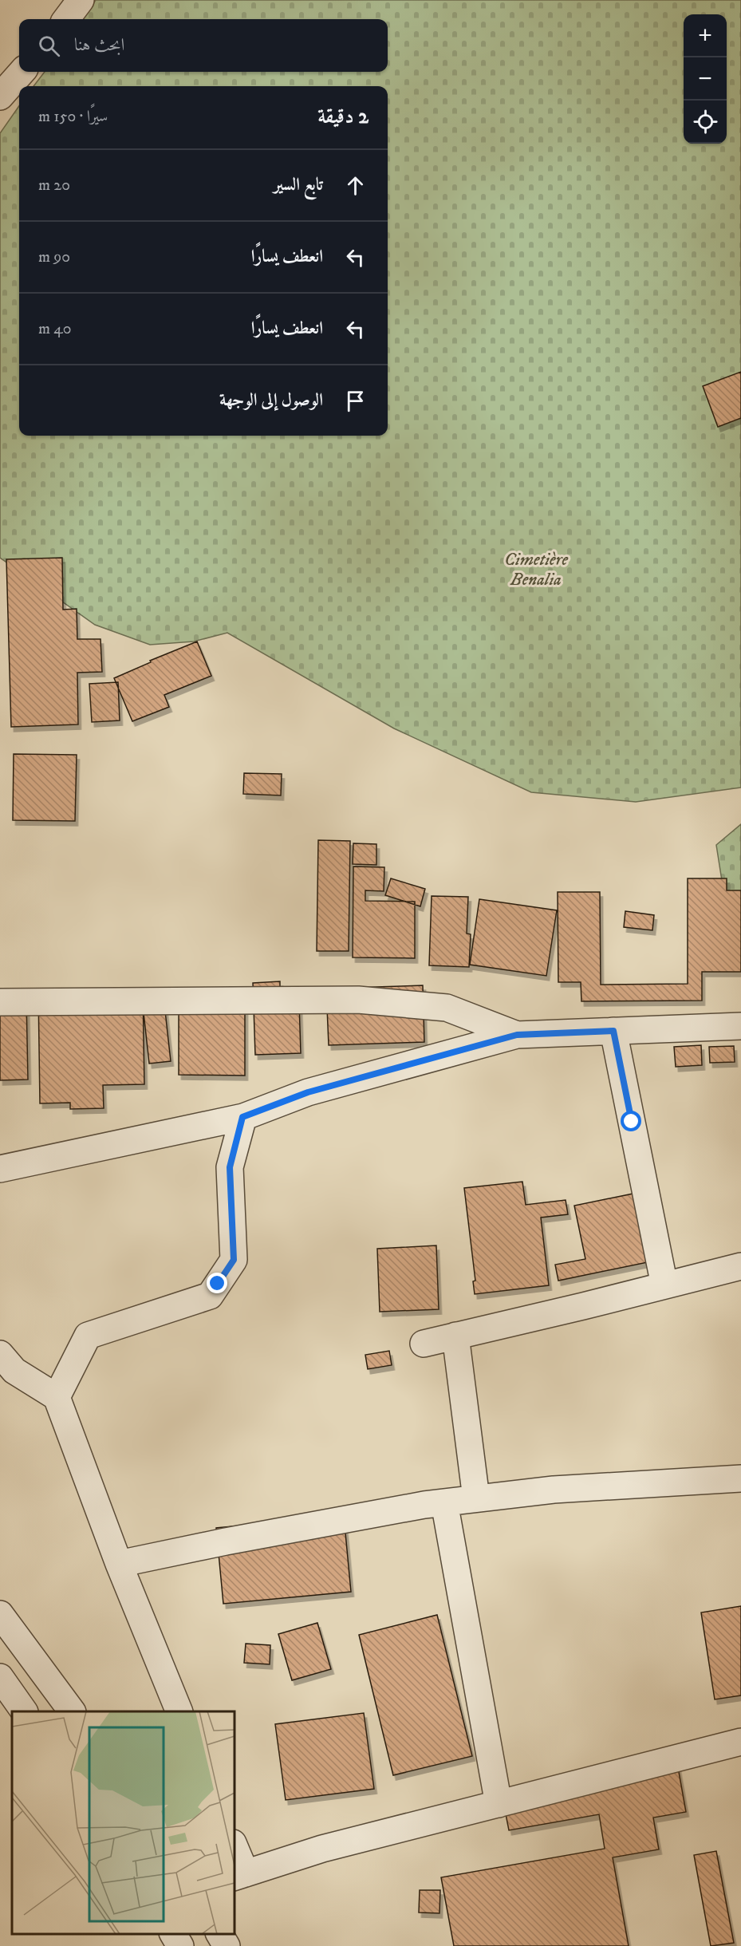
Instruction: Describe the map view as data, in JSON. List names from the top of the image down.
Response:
{
  "parks": ["Cimetière Benalia"],
  "page": {
    "map_buttons": ["+", "−"],
    "search": "ابحث هنا",
    "heading": ["2 دقيقة", "سيرًا · 150 m"],
    "list": [
      ["تابع السير", "20 m"],
      ["انعطف يسارًا", "90 m"],
      ["انعطف يسارًا", "40 m"],
      "الوصول إلى الوجهة"
    ]
  }
}
